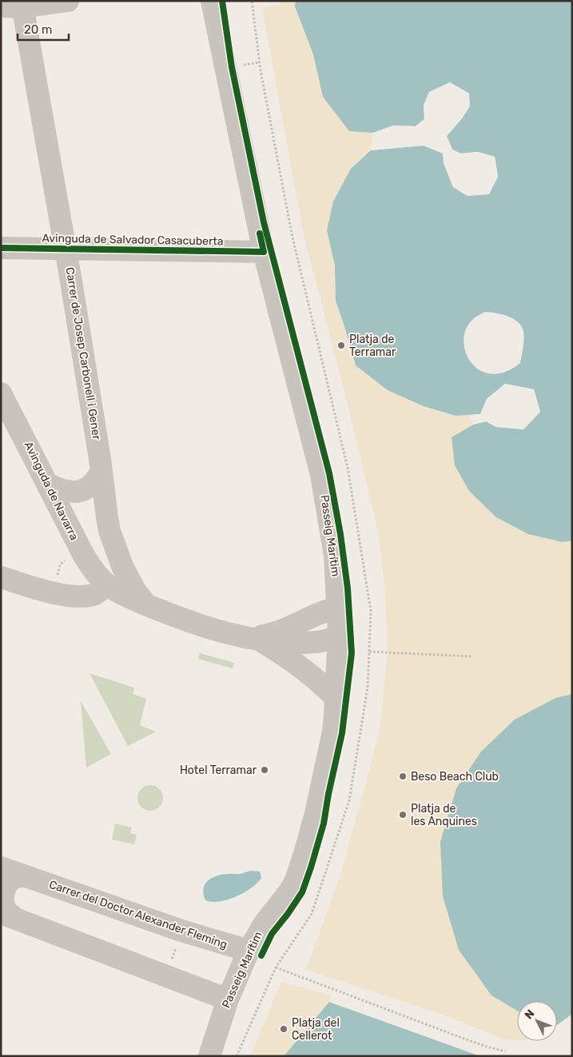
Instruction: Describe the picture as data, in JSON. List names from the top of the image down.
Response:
{
  "streets": {
    "street": [
      "Avinguda de Salvador Casacuberta",
      "Carrer de Josep Carbonell i Gener",
      "Avinguda de Navarra",
      "Passeig Marítim",
      "Carrer del Doctor Alexander Fleming"
    ]
  },
  "crossings": [
    ["Avinguda de Salvador Casacuberta", "Carrer de Josep Carbonell i Gener"],
    ["Avinguda de Salvador Casacuberta", "Passeig Marítim"],
    ["Carrer de Josep Carbonell i Gener", "Avinguda de Navarra"],
    ["Avinguda de Navarra", "Passeig Marítim"],
    ["Passeig Marítim", "Carrer del Doctor Alexander Fleming"]
  ],
  "places": [
    "Platja de Terramar",
    "Hotel Terramar",
    "Beso Beach Club",
    "Platja de les Anquines",
    "Platja del Cellerot"
  ],
  "scale_bar": "20 m",
  "north": "top left"
}
